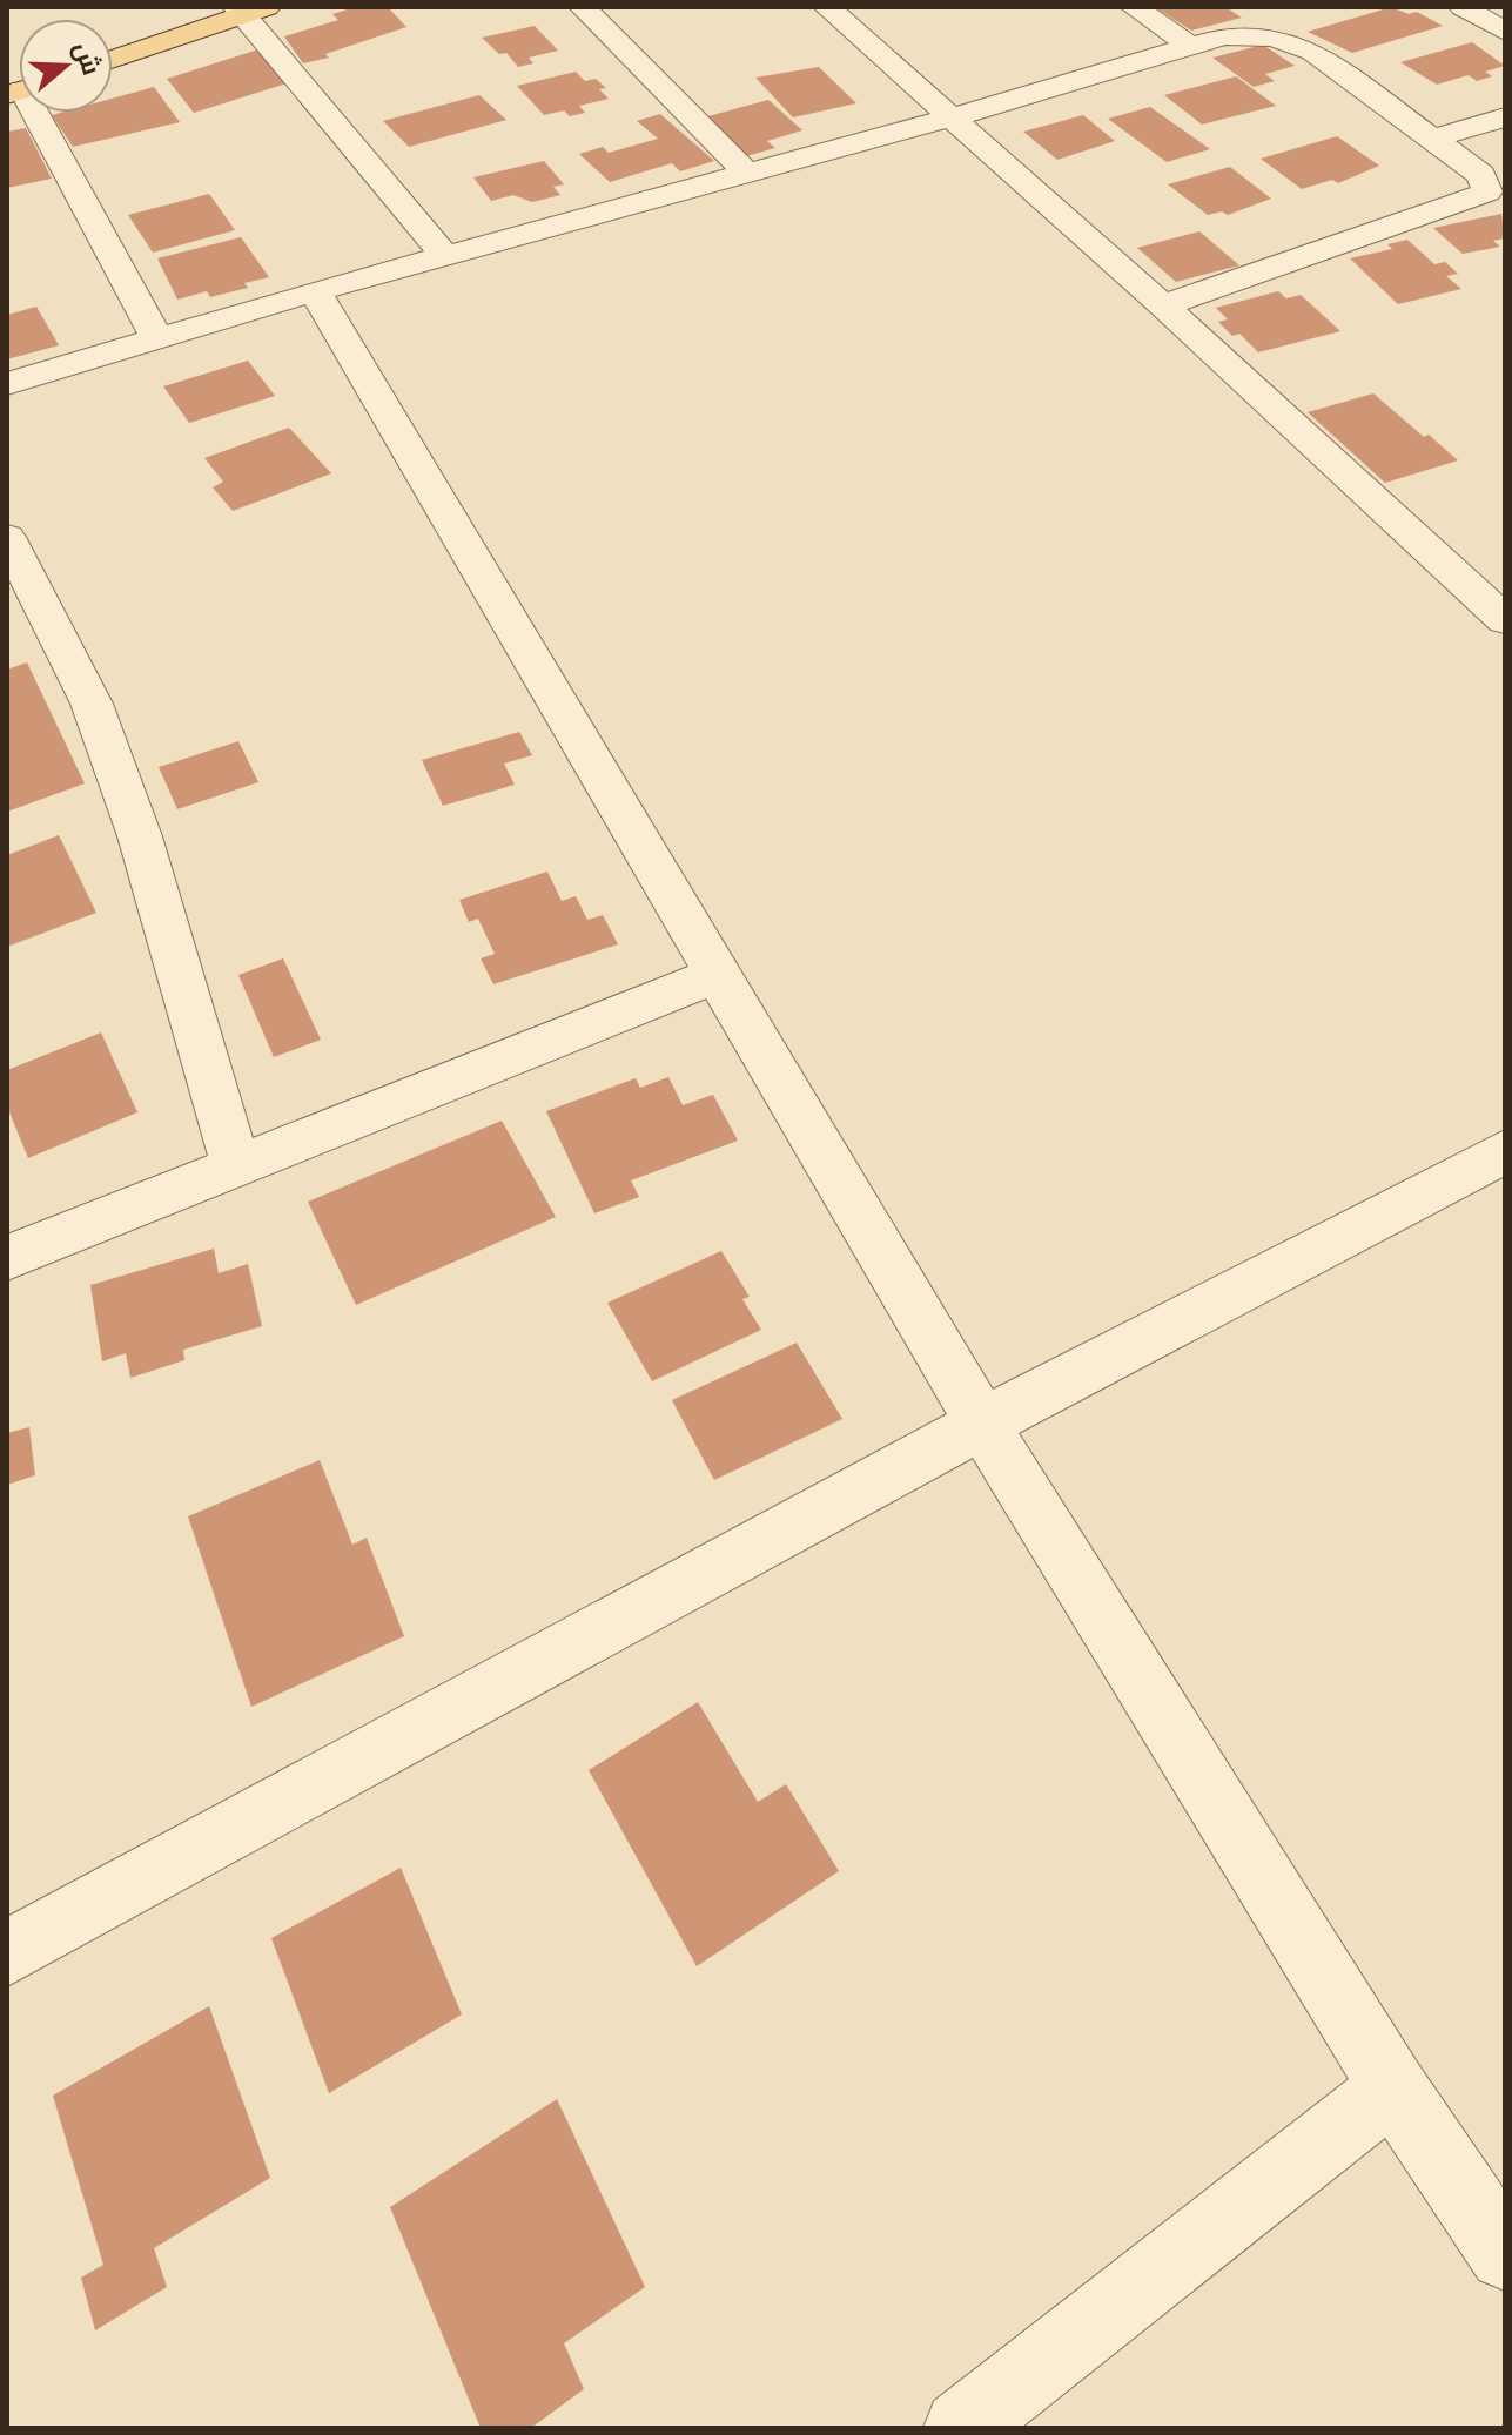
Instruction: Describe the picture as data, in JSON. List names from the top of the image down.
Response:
{
  "north": "right"
}
